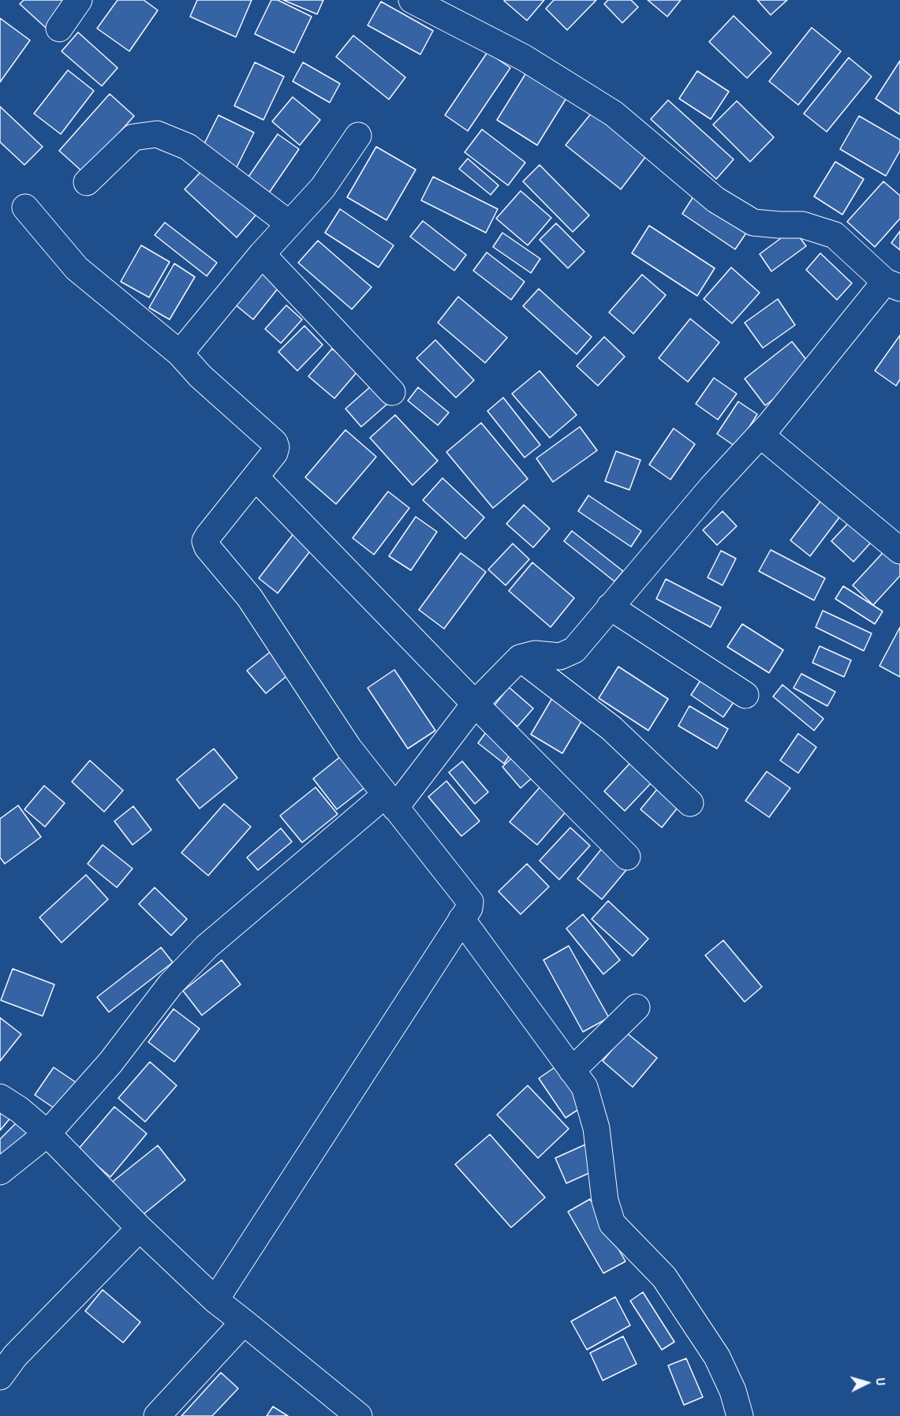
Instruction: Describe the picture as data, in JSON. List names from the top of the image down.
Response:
{
  "north": "right"
}
